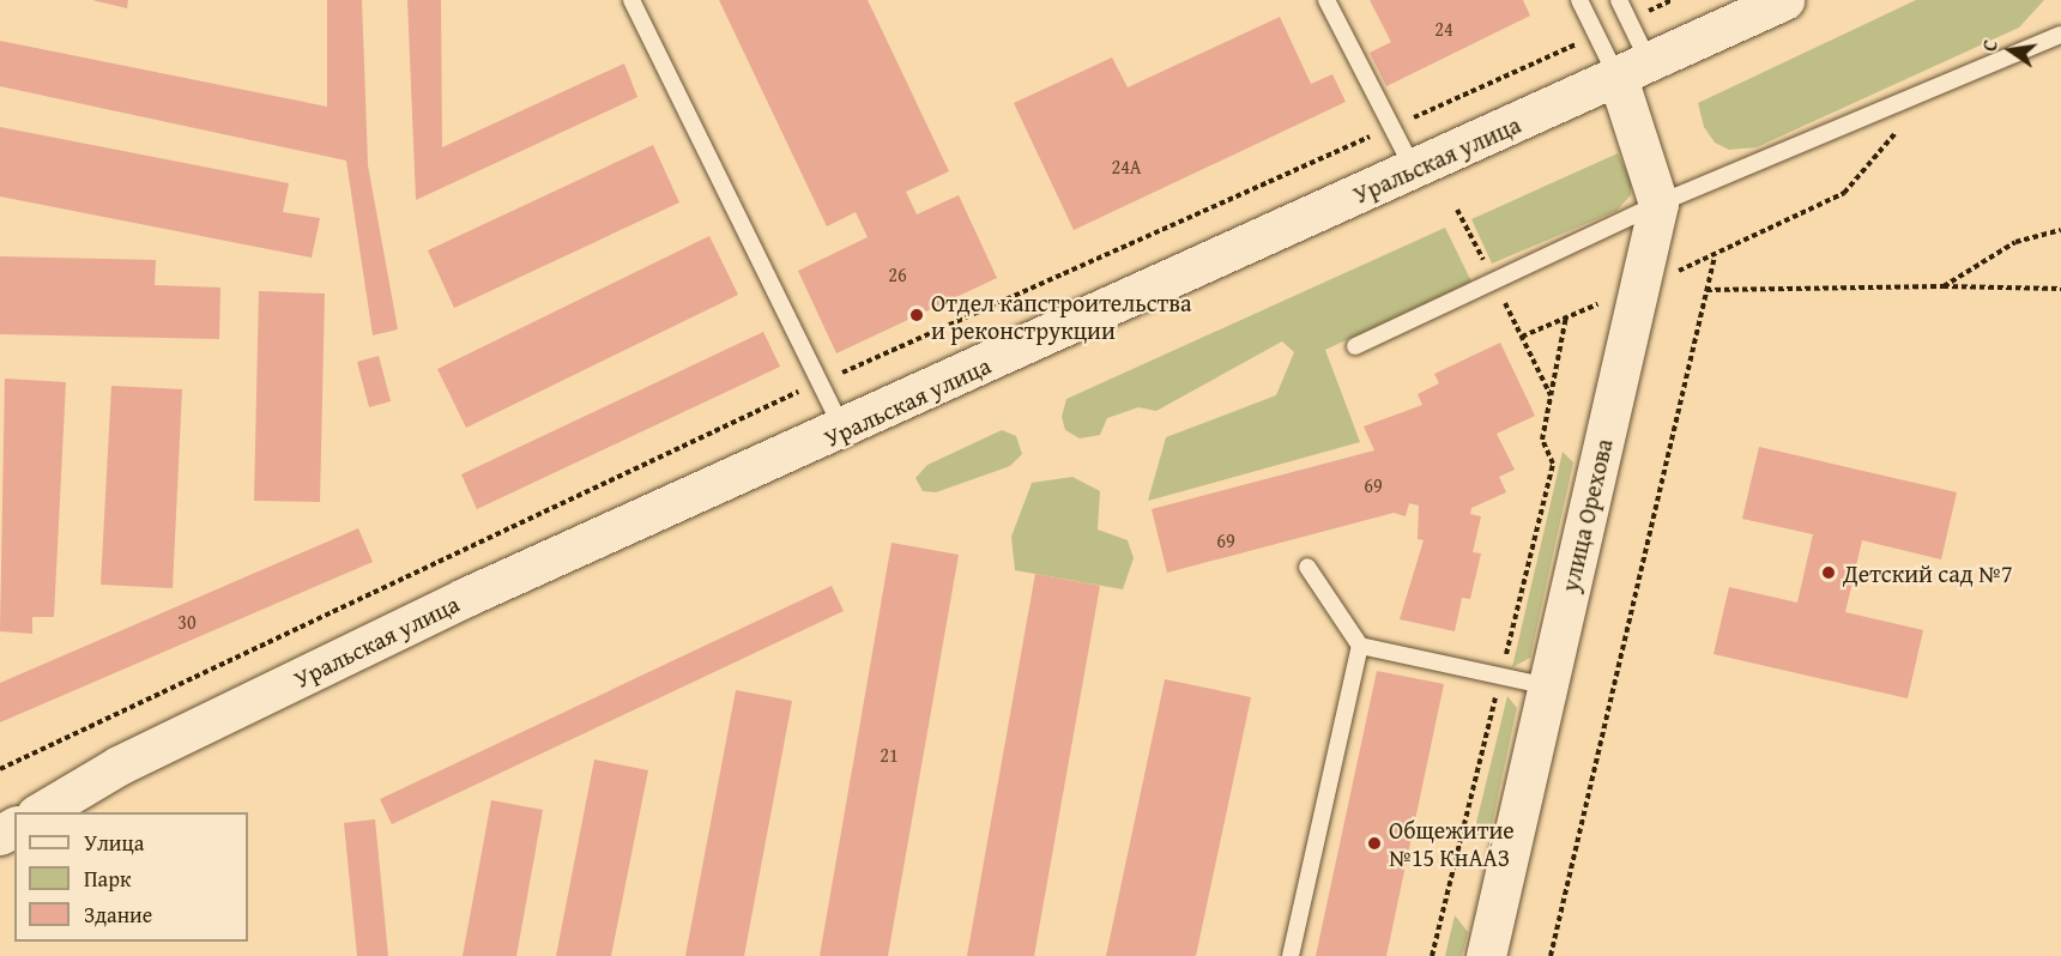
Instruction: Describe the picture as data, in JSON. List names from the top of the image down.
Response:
{
  "streets": {
    "street": ["Уральская улица", "улица Орехова"]
  },
  "places": ["Отдел капстроительства и реконструкции", "Детский сад №7", "Общежитие №15 КнААЗ"],
  "house_numbers": [
    "24",
    "24А",
    "26",
    "69",
    "69",
    "30",
    "21"
  ],
  "legend": ["Улица", "Парк", "Здание"],
  "north": "left"
}
